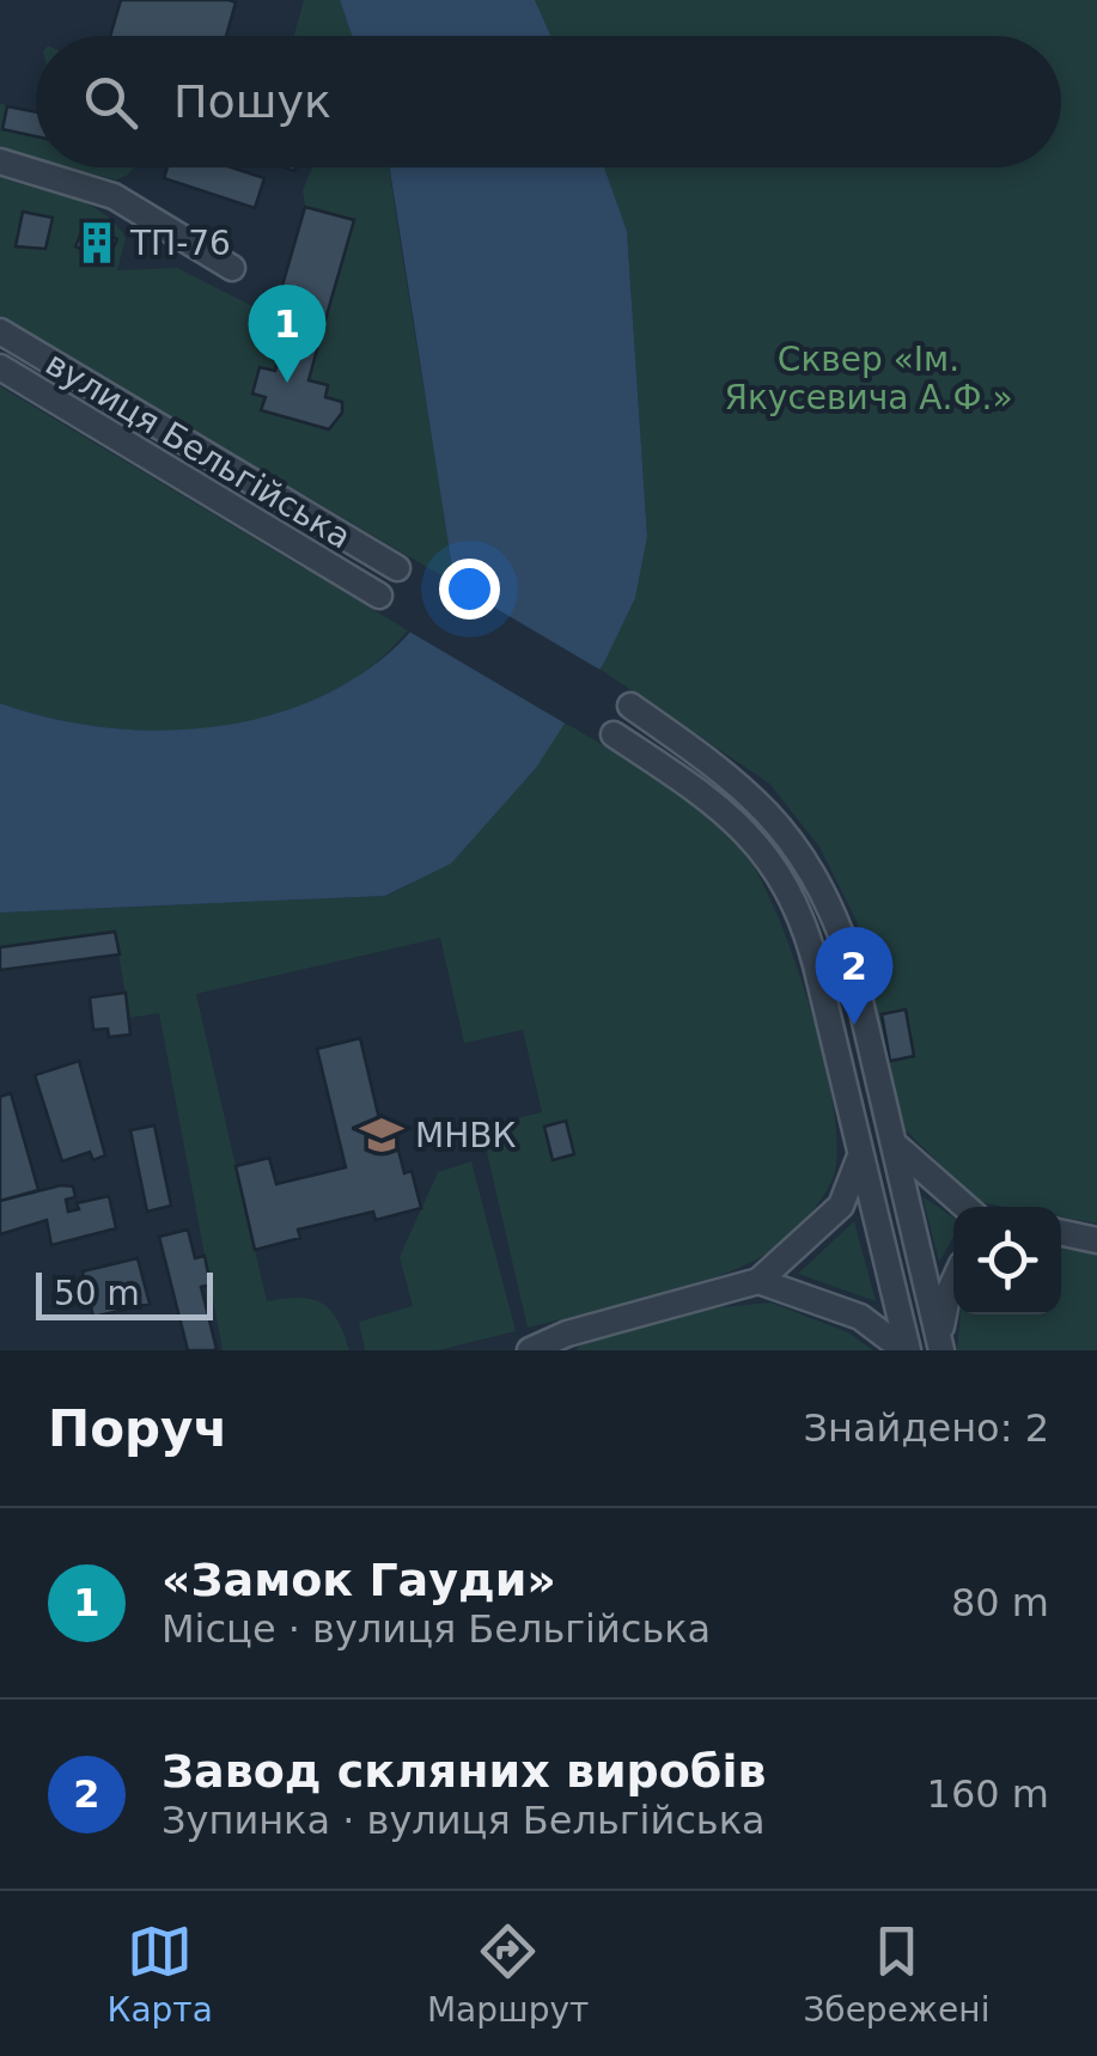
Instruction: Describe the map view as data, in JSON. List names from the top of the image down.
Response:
{
  "streets": {
    "street": ["вулиця Бельгійська"]
  },
  "parks": ["Сквер «Ім. Якусевича А.Ф.»"],
  "places": {
    "building": ["ТП-76"],
    "school or university": ["МНВК"]
  },
  "scale_bar": "50 m",
  "page": {
    "search": "Пошук",
    "pins": ["1", "2"],
    "scale": "50 m",
    "heading": ["Поруч", "Знайдено: 2"],
    "list": [
      {
        "mark": "1",
        "name": "«Замок Гауди»",
        "note": "Місце · вулиця Бельгійська",
        "value": "80 m"
      },
      {
        "mark": "2",
        "name": "Завод скляних виробів",
        "note": "Зупинка · вулиця Бельгійська",
        "value": "160 m"
      }
    ],
    "nav": ["Карта", "Маршрут", "Збережені"]
  }
}
